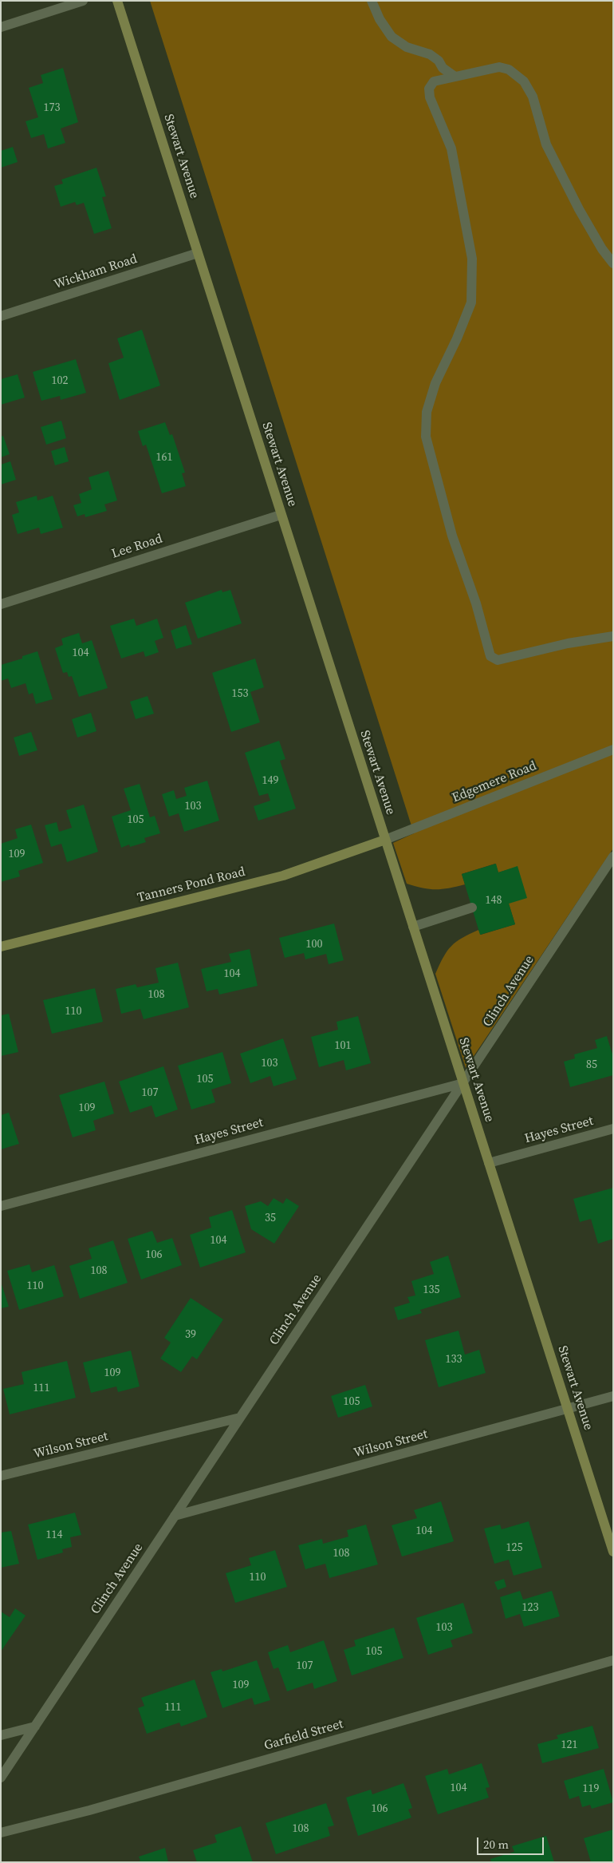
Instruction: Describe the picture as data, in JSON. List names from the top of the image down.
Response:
{
  "streets": {
    "main road": ["Stewart Avenue", "Tanners Pond Road"],
    "street": [
      "Wickham Road",
      "Lee Road",
      "Edgemere Road",
      "Clinch Avenue",
      "Hayes Street",
      "Wilson Street",
      "Garfield Street"
    ]
  },
  "crossings": [
    ["Stewart Avenue", "Wickham Road"],
    ["Stewart Avenue", "Lee Road"],
    ["Stewart Avenue", "Edgemere Road"],
    ["Stewart Avenue", "Tanners Pond Road"],
    ["Stewart Avenue", "Clinch Avenue"],
    ["Stewart Avenue", "Hayes Street"],
    ["Stewart Avenue", "Wilson Street"],
    ["Edgemere Road", "Tanners Pond Road"],
    ["Clinch Avenue", "Hayes Street"],
    ["Clinch Avenue", "Wilson Street"]
  ],
  "house_numbers": [
    "173",
    "102",
    "161",
    "104",
    "153",
    "149",
    "103",
    "105",
    "109",
    "148",
    "100",
    "104",
    "108",
    "110",
    "101",
    "103",
    "85",
    "105",
    "107",
    "109",
    "35",
    "104",
    "106",
    "108",
    "110",
    "135",
    "39",
    "133",
    "109",
    "111",
    "105",
    "104",
    "114",
    "125",
    "108",
    "110",
    "123",
    "103",
    "105",
    "107",
    "109",
    "111",
    "121",
    "104",
    "119",
    "106",
    "108"
  ],
  "scale_bar": "20 m"
}
